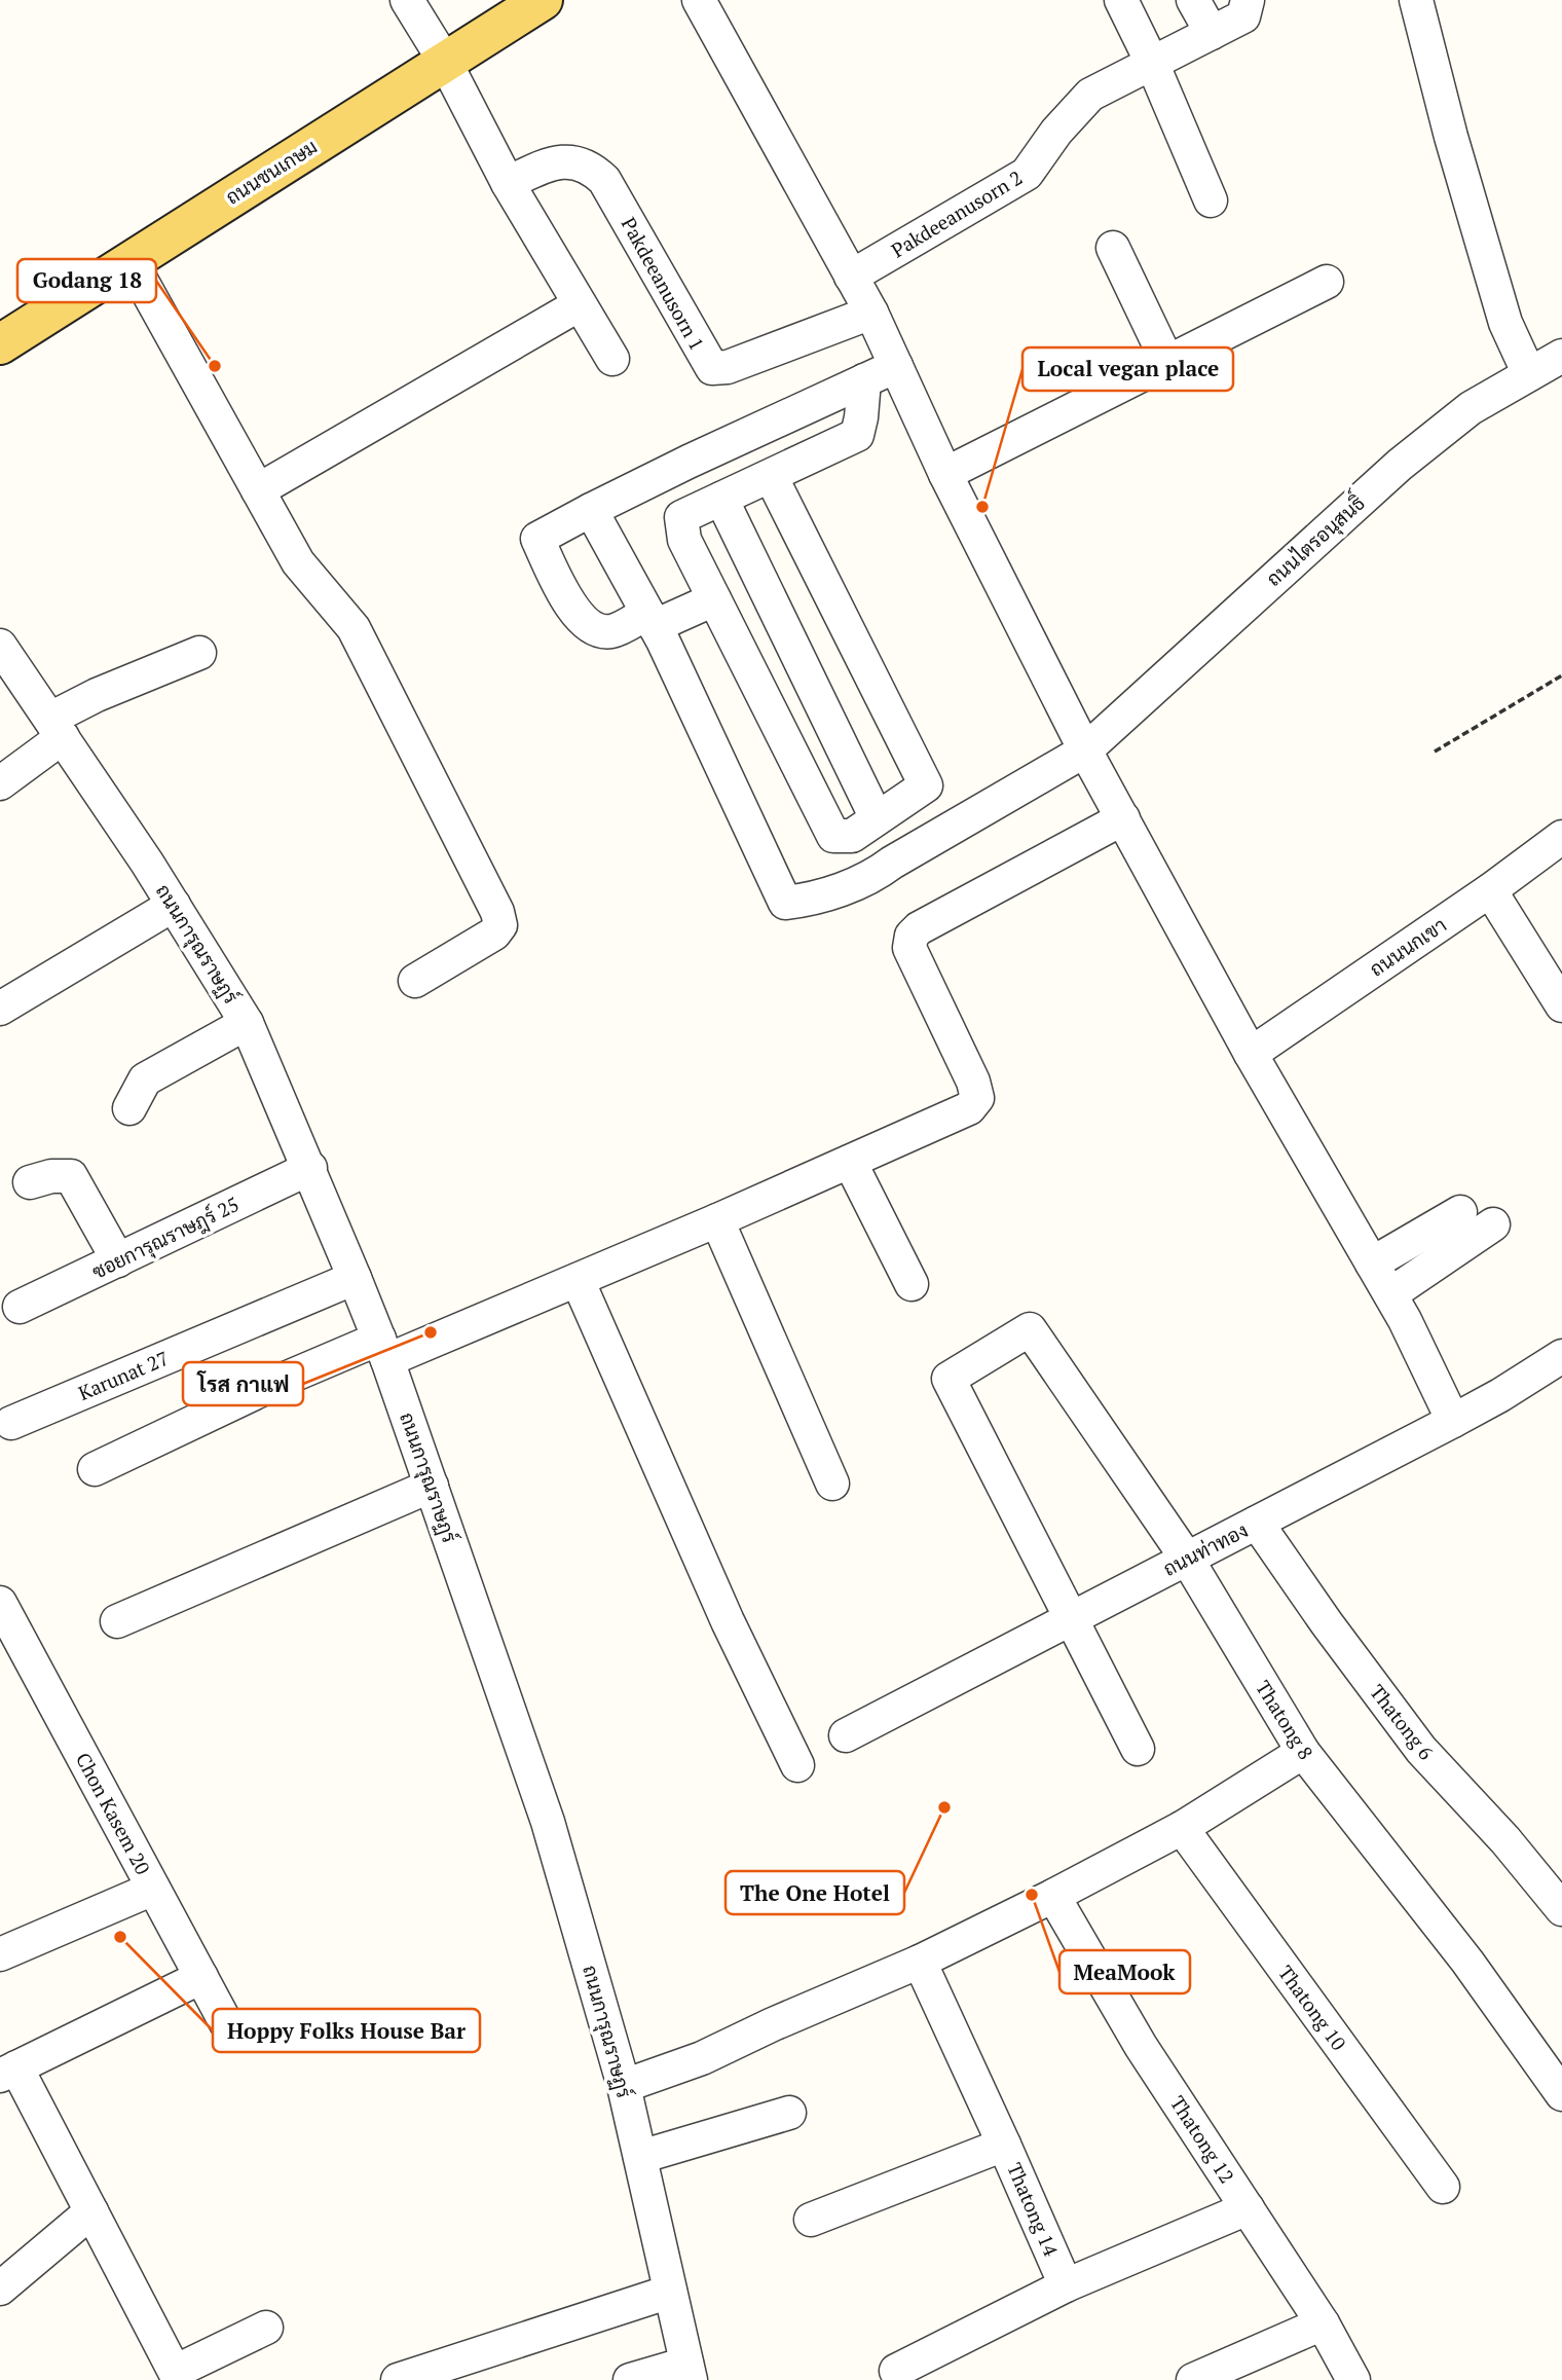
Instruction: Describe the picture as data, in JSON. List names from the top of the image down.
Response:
{
  "streets": {
    "main road": ["ถนนชนเกษม"],
    "street": [
      "Pakdeeanusorn 2",
      "Pakdeeanusorn 1",
      "ถนนไตรอนุสนธิ์",
      "ถนนการุณราษฏร์",
      "ถนนนกเขา",
      "ซอยการุณราษฎร์ 25",
      "Karunat 27",
      "ถนนท่าทอง",
      "Thatong 8",
      "Thatong 6",
      "Chon Kasem 20",
      "Thatong 10",
      "Thatong 12",
      "Thatong 14"
    ]
  },
  "crossings": [
    ["ถนนการุณราษฏร์", "ซอยการุณราษฎร์ 25"],
    ["ถนนการุณราษฏร์", "Karunat 27"],
    ["ถนนท่าทอง", "Thatong 8"],
    ["ถนนท่าทอง", "Thatong 6"]
  ],
  "places": [
    "Godang 18",
    "Local vegan place",
    "โรส กาแฟ",
    "The One Hotel",
    "MeaMook",
    "Hoppy Folks House Bar"
  ]
}
